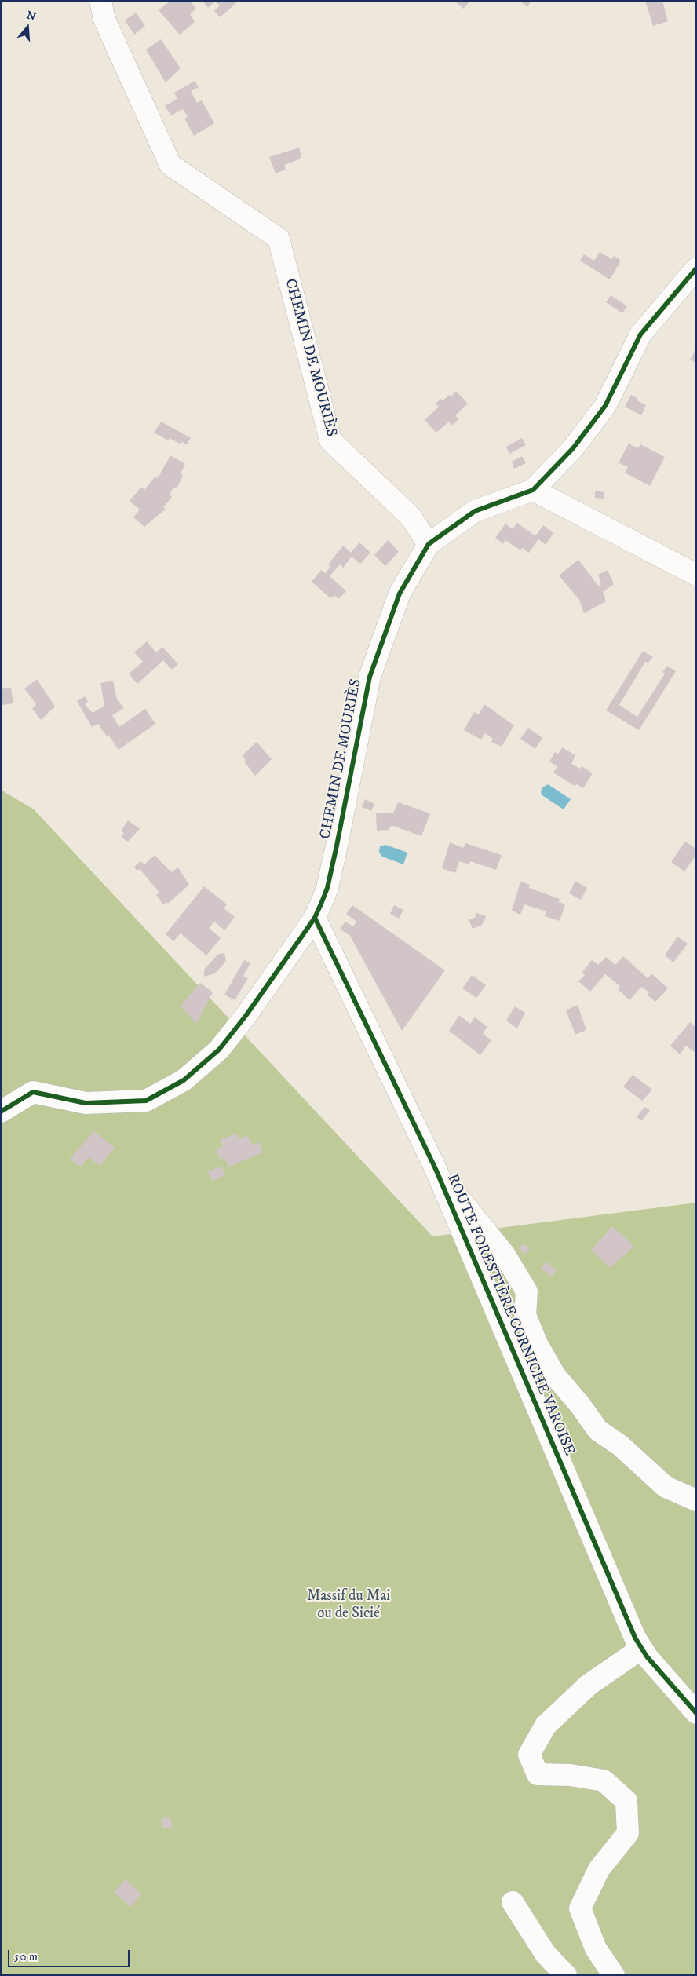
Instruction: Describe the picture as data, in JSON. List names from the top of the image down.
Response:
{
  "streets": {
    "street": ["CHEMIN DE MOURIÈS", "ROUTE FORESTIÈRE CORNICHE VAROISE"]
  },
  "crossings": [
    ["CHEMIN DE MOURIÈS", "ROUTE FORESTIÈRE CORNICHE VAROISE"]
  ],
  "parks": ["Massif du Mai ou de Sicié"],
  "scale_bar": "50 m",
  "north": "top"
}
